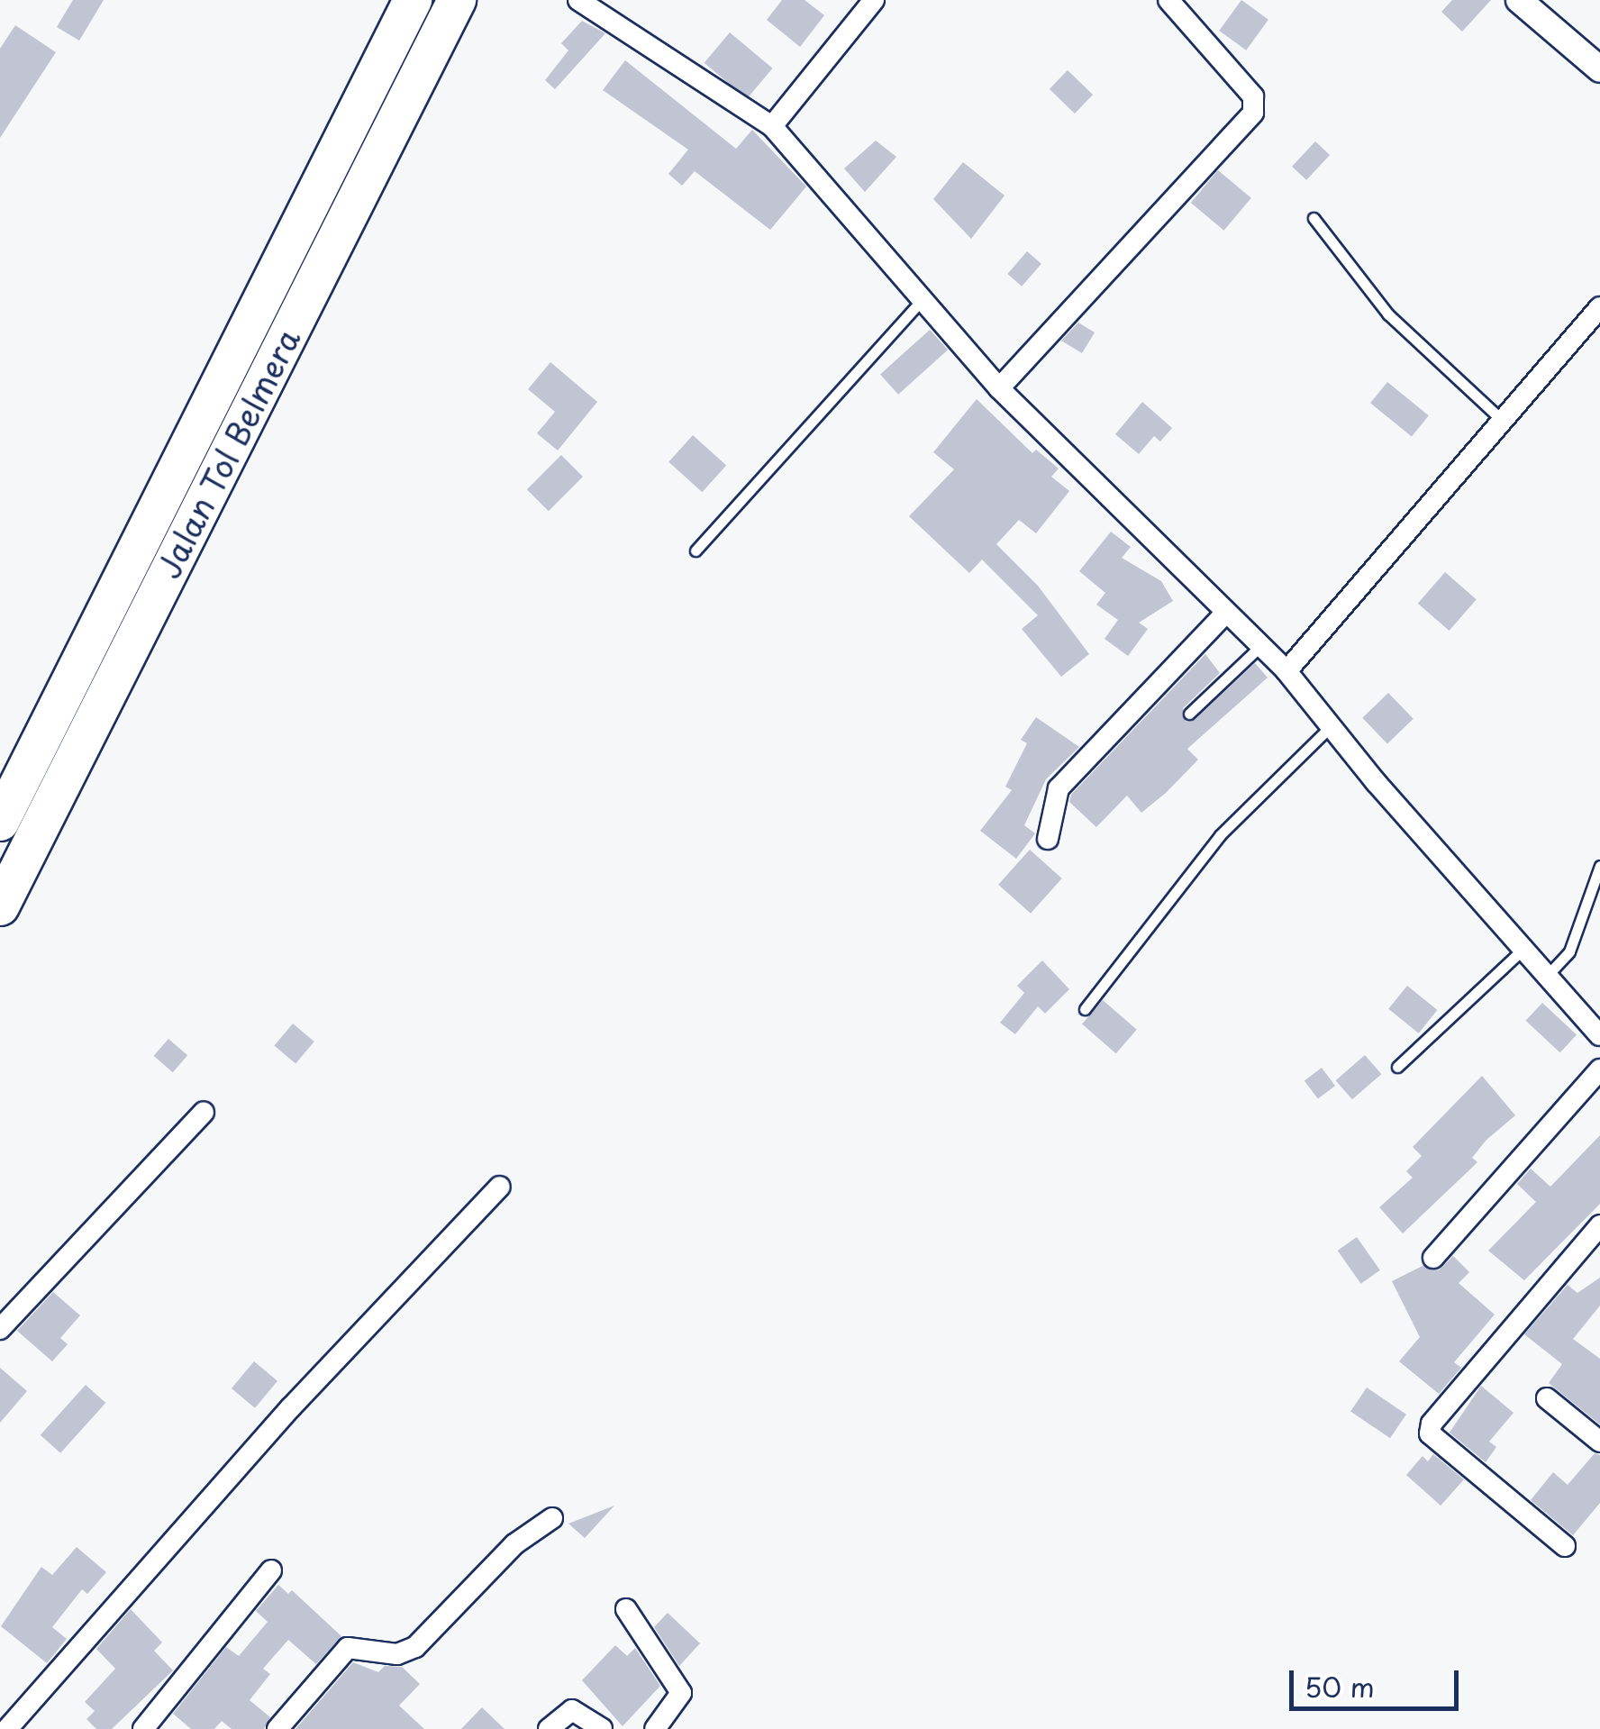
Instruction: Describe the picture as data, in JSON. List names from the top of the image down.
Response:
{
  "streets": {
    "highway": ["Jalan Tol Belmera"]
  },
  "scale_bar": "50 m"
}
